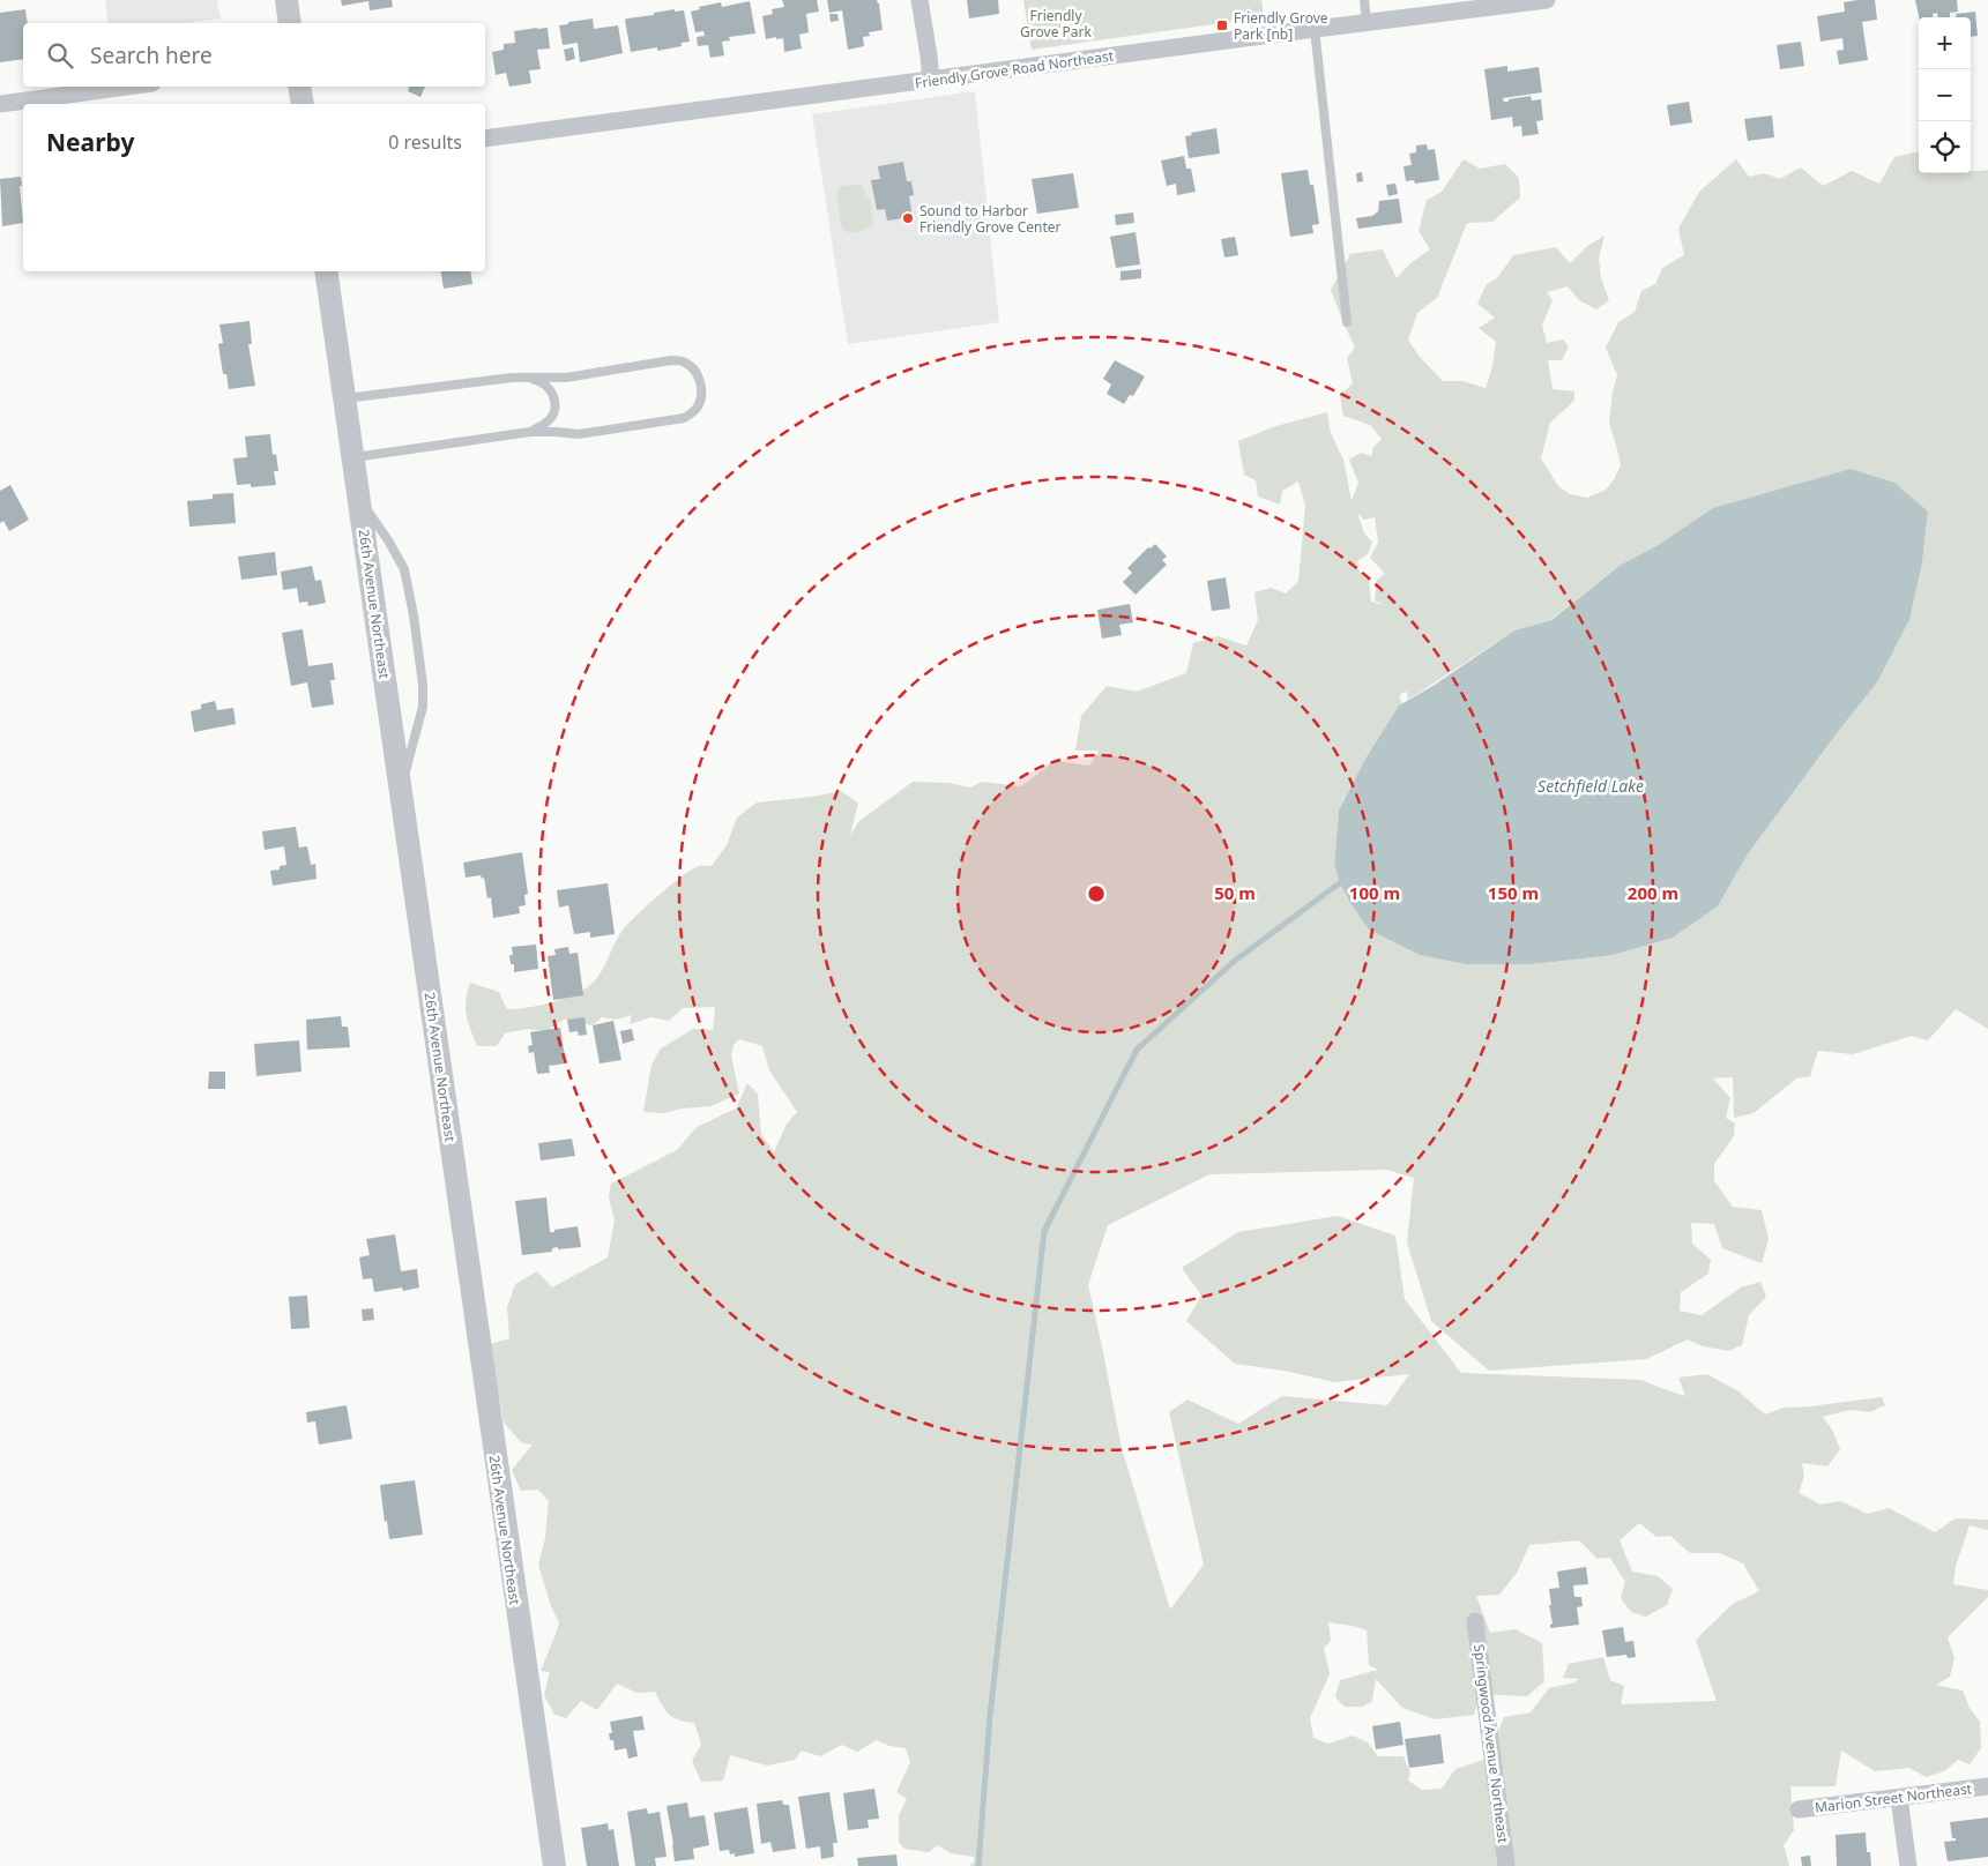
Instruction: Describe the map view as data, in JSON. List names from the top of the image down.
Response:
{
  "streets": {
    "street": [
      "Friendly Grove Road Northeast",
      "26th Avenue Northeast",
      "Springwood Avenue Northeast",
      "Marion Street Northeast"
    ]
  },
  "water": ["Setchfield Lake"],
  "parks": ["Friendly Grove Park"],
  "places": {
    "transit": ["Friendly Grove Park [nb]"],
    "other": ["Sound to Harbor Friendly Grove Center"]
  },
  "page": {
    "map_buttons": ["+", "−"],
    "search": "Search here",
    "heading": ["Nearby", "0 results"]
  },
  "rings": [
    "50 m",
    "100 m",
    "150 m",
    "200 m"
  ]
}
